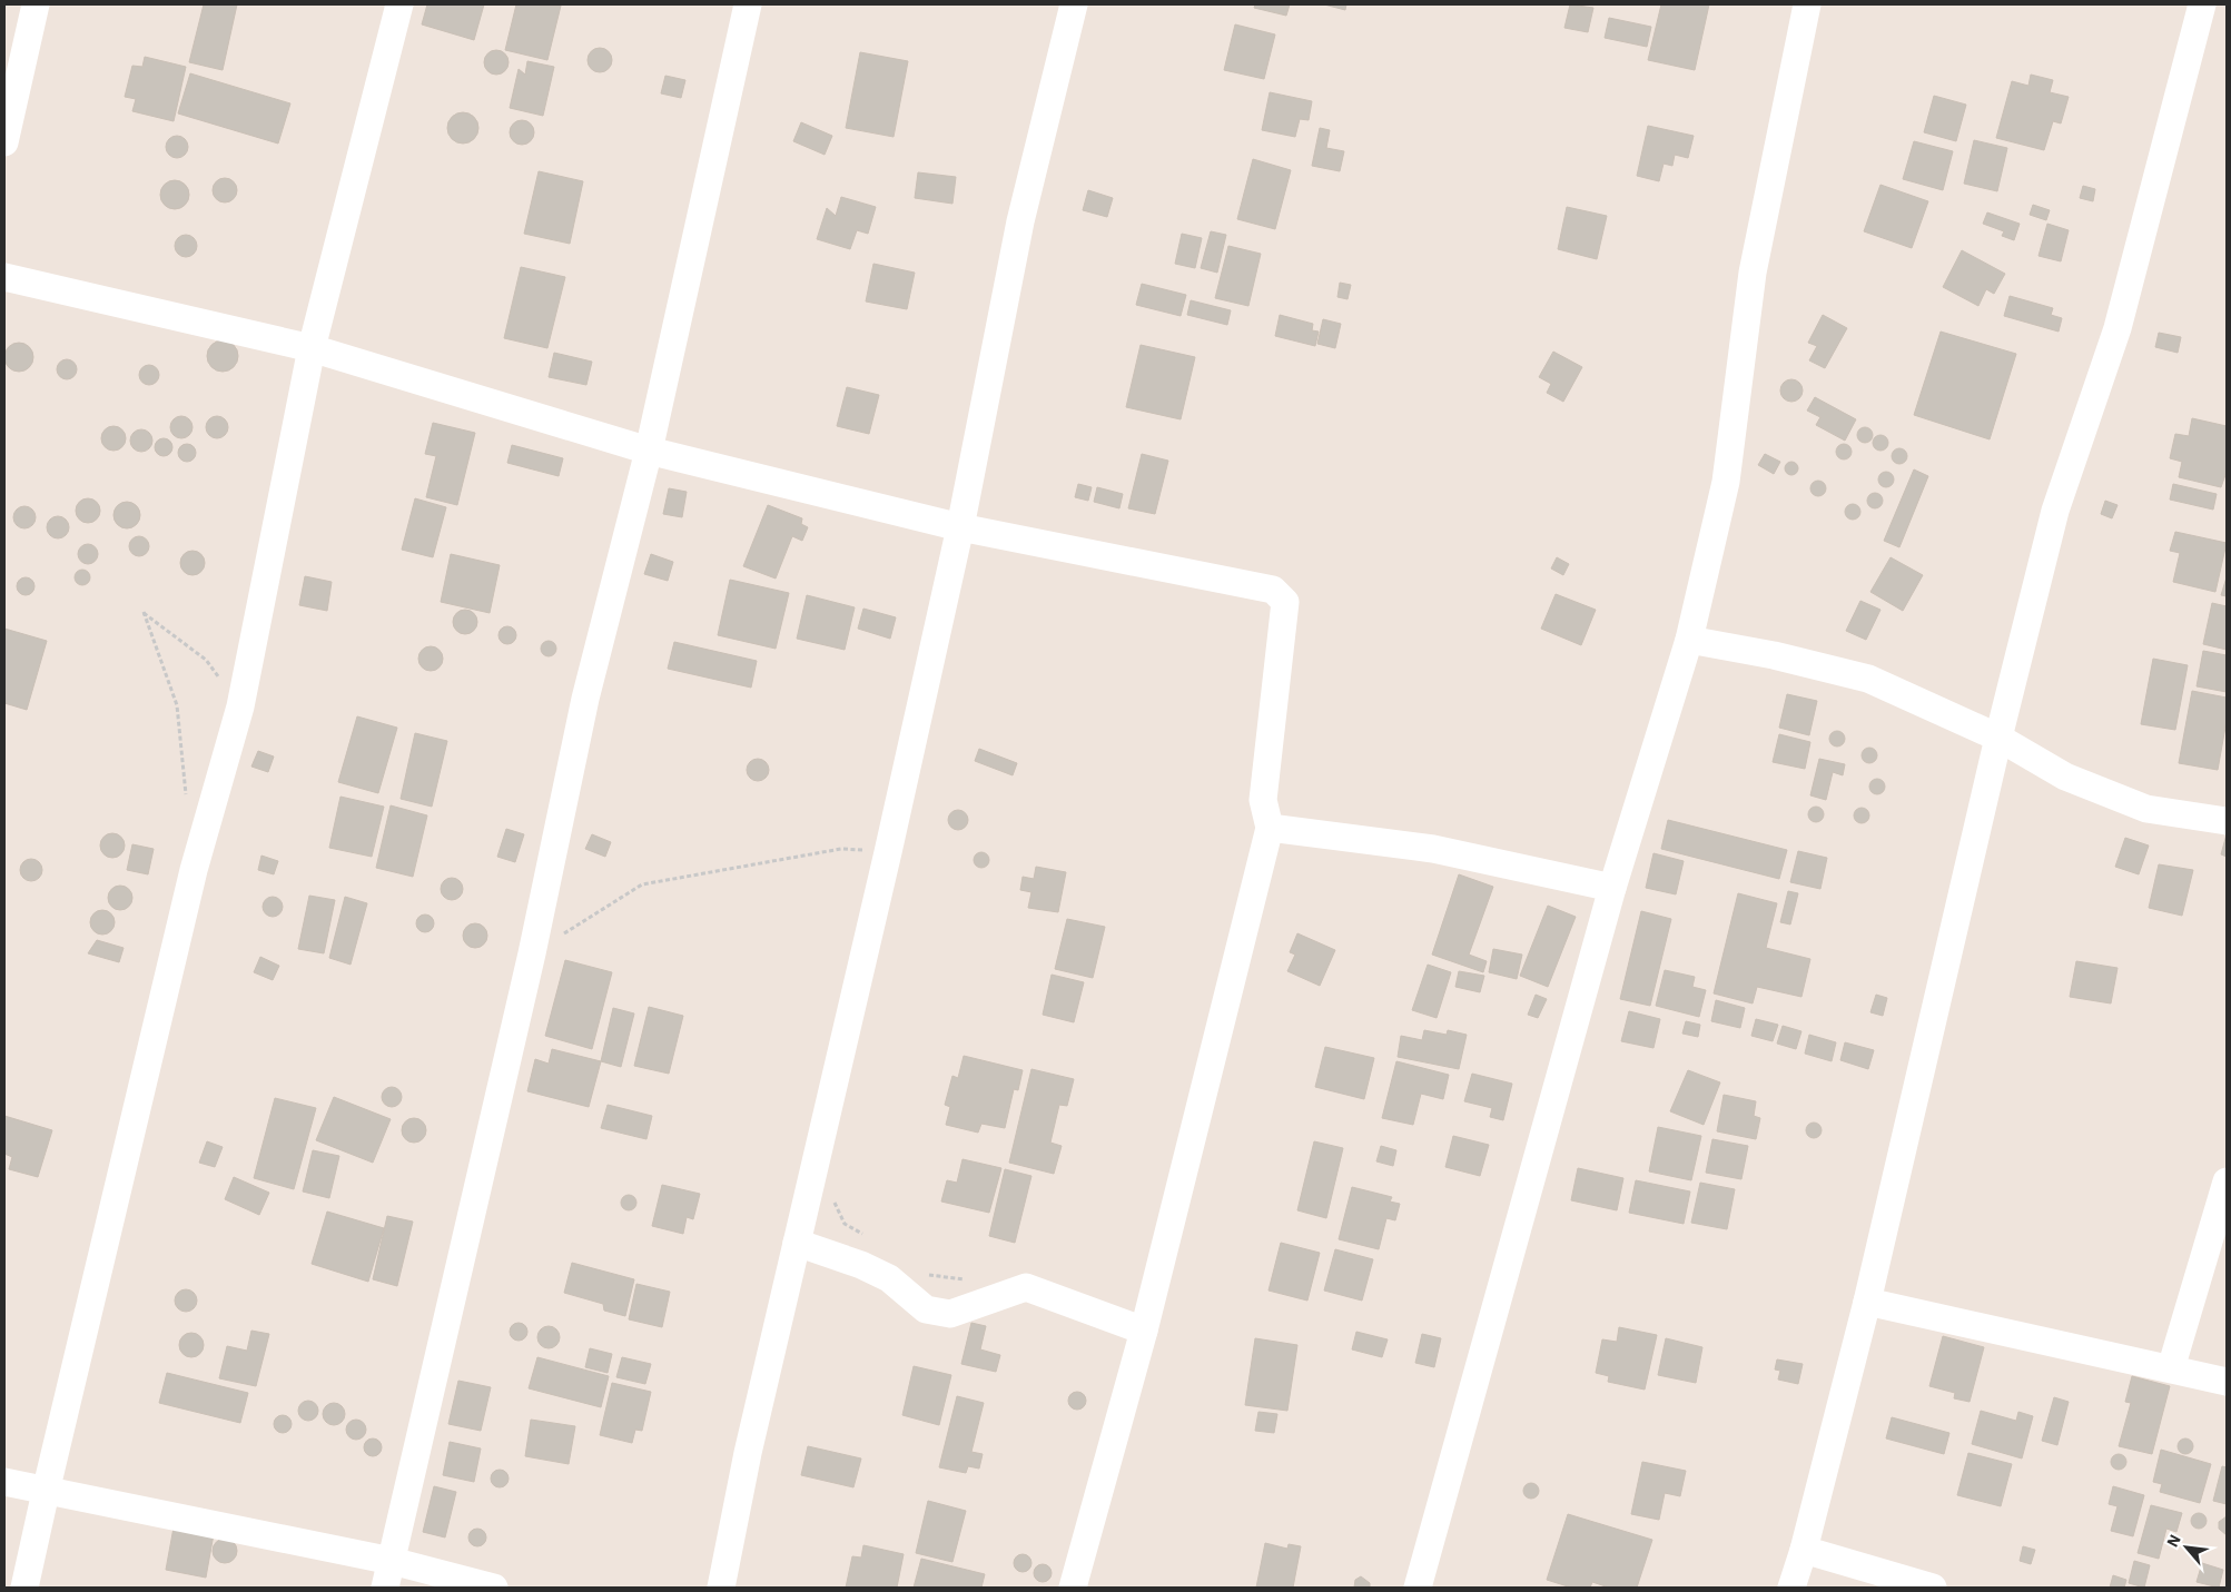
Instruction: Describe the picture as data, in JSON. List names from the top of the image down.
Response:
{
  "north": "top left"
}
